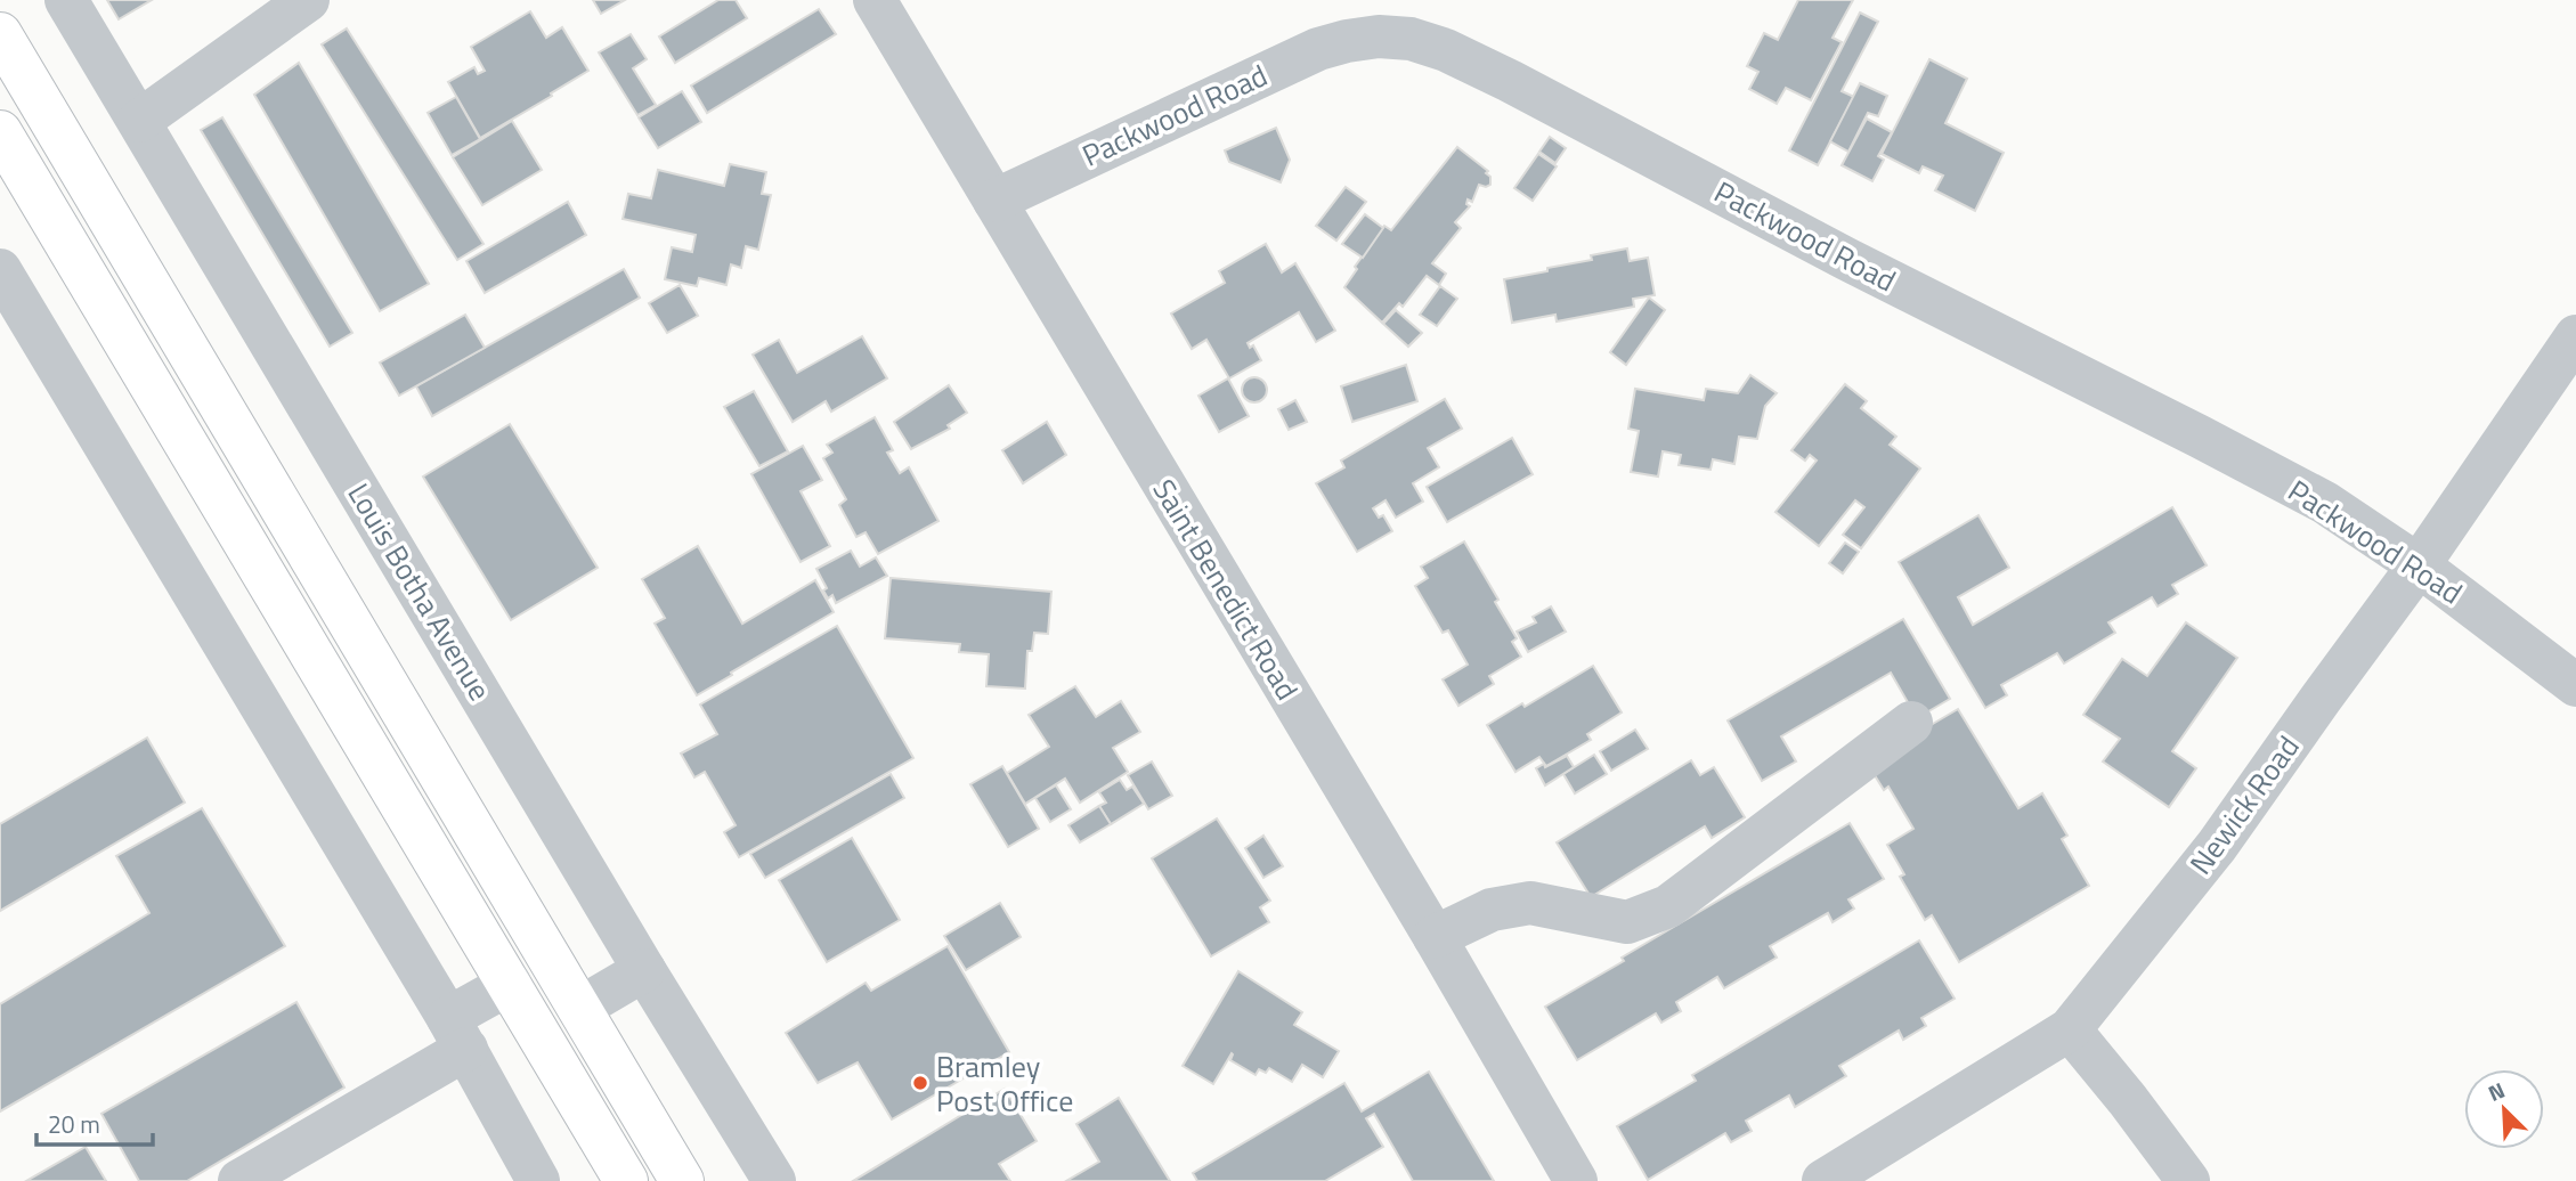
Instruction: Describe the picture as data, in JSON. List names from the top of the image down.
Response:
{
  "streets": {
    "street": [
      "Packwood Road",
      "Saint Benedict Road",
      "Louis Botha Avenue",
      "Newick Road"
    ]
  },
  "crossings": [
    ["Packwood Road", "Saint Benedict Road"],
    ["Packwood Road", "Newick Road"]
  ],
  "places": ["Bramley Post Office"],
  "scale_bar": "20 m",
  "north": "top left"
}
